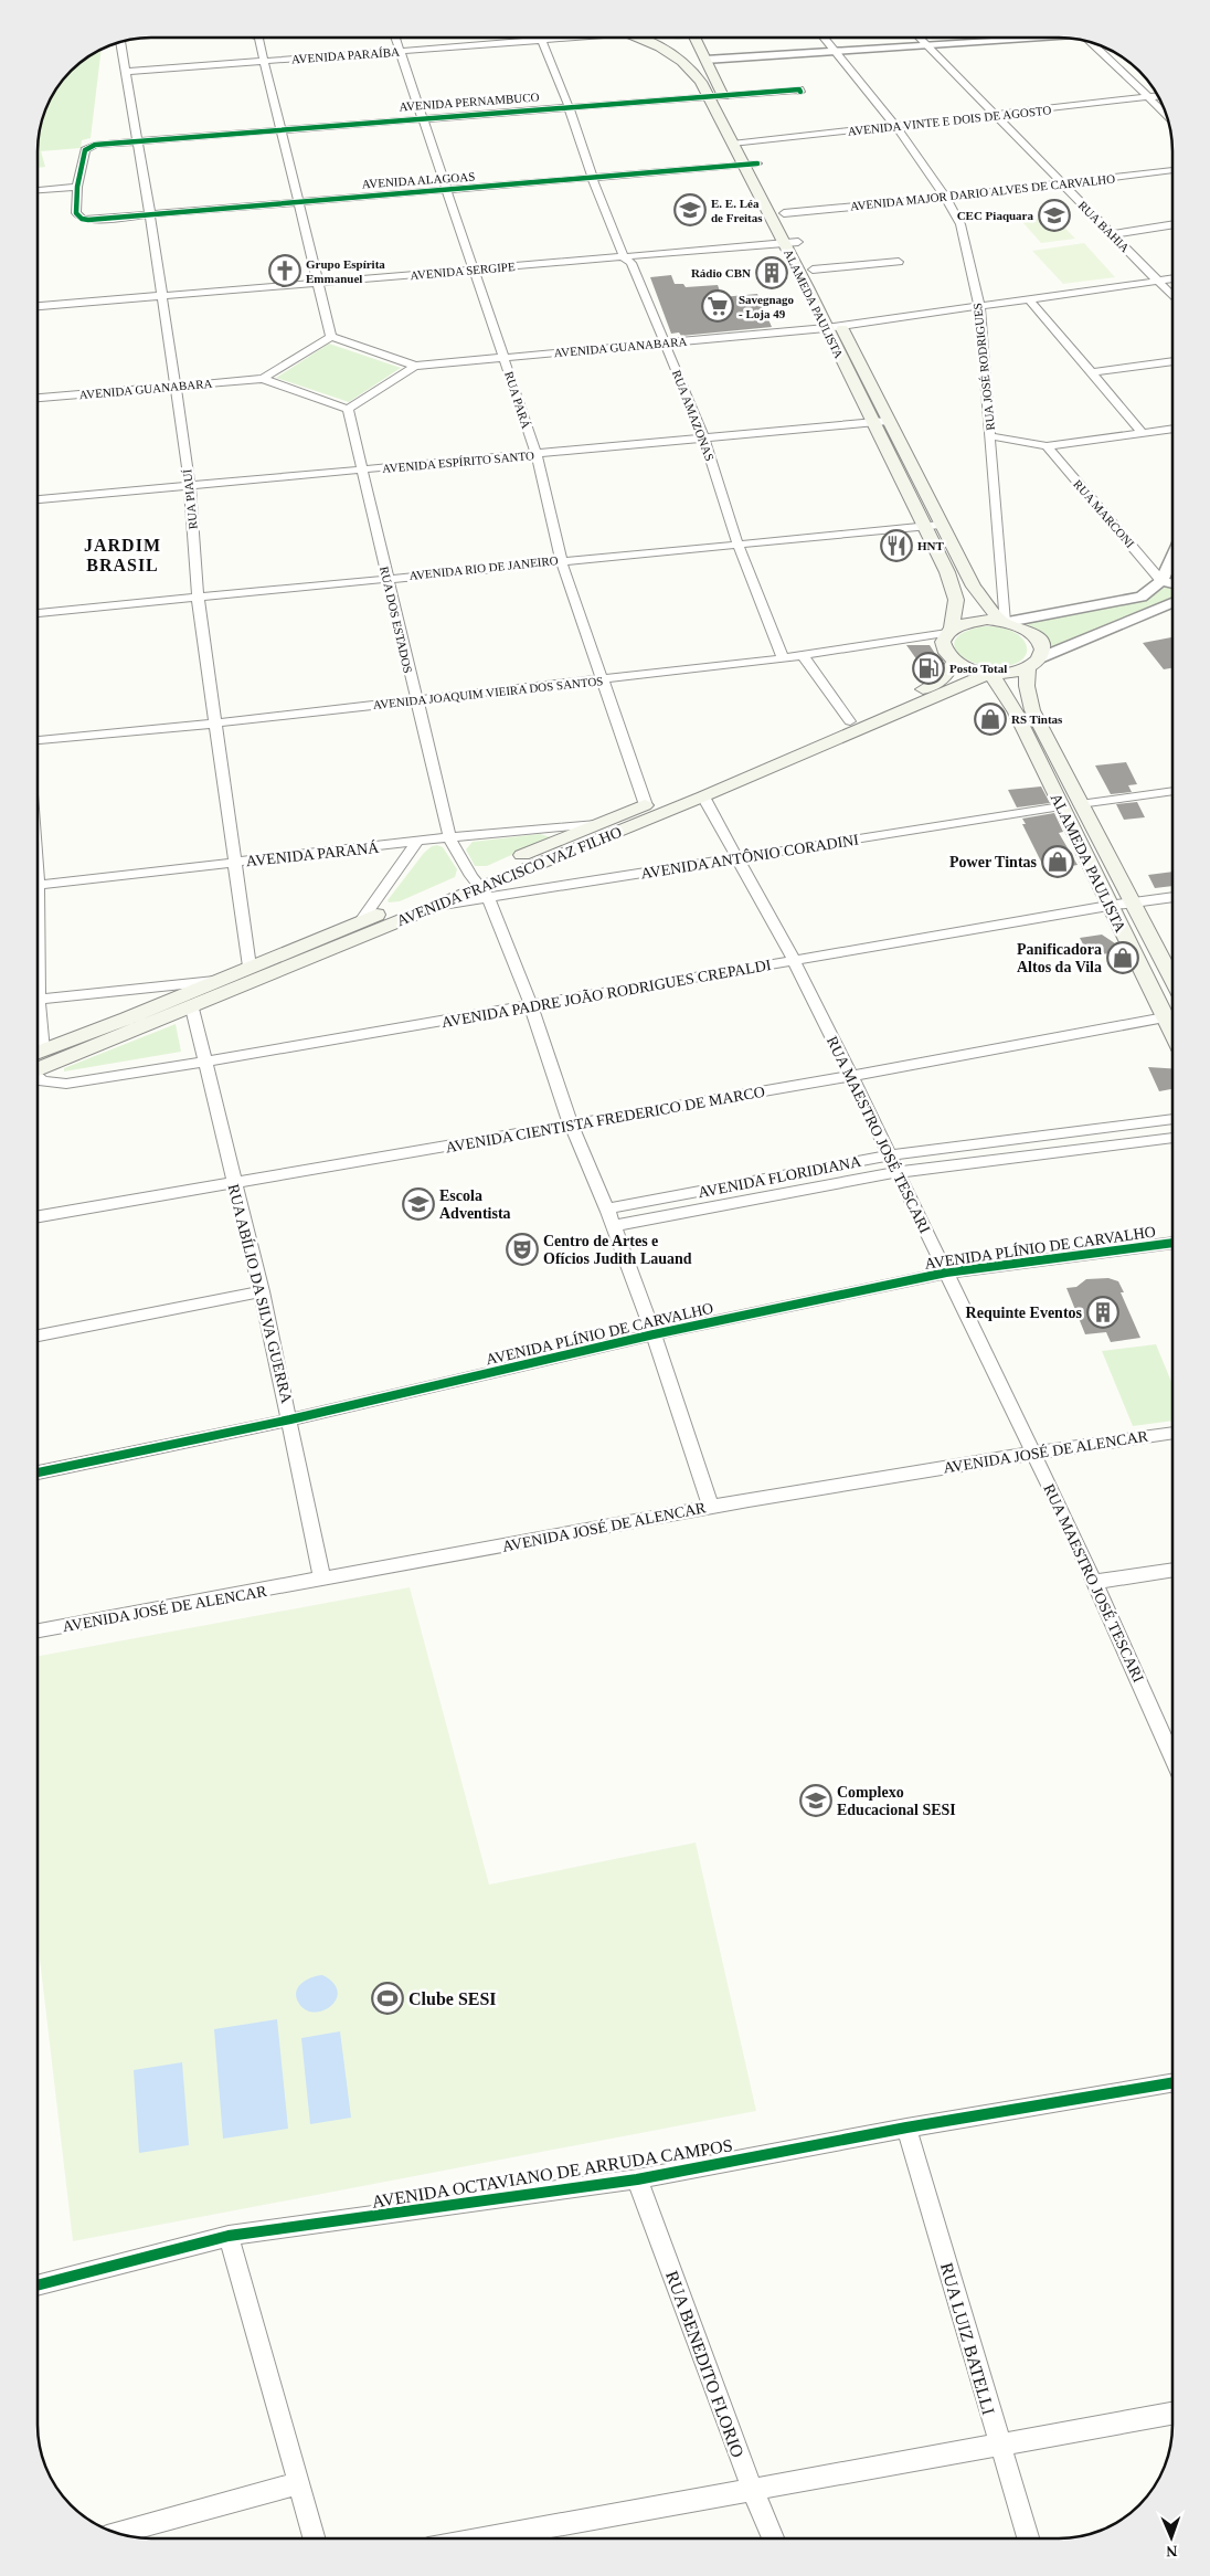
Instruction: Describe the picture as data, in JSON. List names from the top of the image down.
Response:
{
  "streets": {
    "main road": ["ALAMEDA PAULISTA", "AVENIDA FRANCISCO VAZ FILHO"],
    "street": [
      "AVENIDA PARAÍBA",
      "AVENIDA PERNAMBUCO",
      "AVENIDA VINTE E DOIS DE AGOSTO",
      "AVENIDA ALAGOAS",
      "AVENIDA MAJOR DARIO ALVES DE CARVALHO",
      "RUA BAHIA",
      "AVENIDA SERGIPE",
      "AVENIDA GUANABARA",
      "RUA JOSÉ RODRIGUES",
      "RUA PARÁ",
      "RUA AMAZONAS",
      "AVENIDA ESPÍRITO SANTO",
      "RUA PIAUÍ",
      "RUA MARCONI",
      "AVENIDA RIO DE JANEIRO",
      "RUA DOS ESTADOS",
      "AVENIDA JOAQUIM VIEIRA DOS SANTOS",
      "AVENIDA PARANÁ",
      "AVENIDA ANTÔNIO CORADINI",
      "AVENIDA PADRE JOÃO RODRIGUES CREPALDI",
      "AVENIDA CIENTISTA FREDERICO DE MARCO",
      "RUA MAESTRO JOSÉ TESCARI",
      "AVENIDA FLORIDIANA",
      "AVENIDA PLÍNIO DE CARVALHO",
      "RUA ABÍLIO DA SILVA GUERRA",
      "AVENIDA JOSÉ DE ALENCAR",
      "AVENIDA OCTAVIANO DE ARRUDA CAMPOS",
      "RUA LUIZ BATELLI",
      "RUA BENEDITO FLORIO"
    ]
  },
  "crossings": [
    ["AVENIDA PARAÍBA", "RUA PARÁ"],
    ["AVENIDA PARAÍBA", "RUA AMAZONAS"],
    ["AVENIDA PARAÍBA", "RUA PIAUÍ"],
    ["AVENIDA PERNAMBUCO", "ALAMEDA PAULISTA"],
    ["AVENIDA PERNAMBUCO", "RUA PARÁ"],
    ["AVENIDA PERNAMBUCO", "RUA AMAZONAS"],
    ["AVENIDA PERNAMBUCO", "RUA PIAUÍ"],
    ["AVENIDA VINTE E DOIS DE AGOSTO", "RUA BAHIA"],
    ["AVENIDA VINTE E DOIS DE AGOSTO", "ALAMEDA PAULISTA"],
    ["AVENIDA VINTE E DOIS DE AGOSTO", "RUA JOSÉ RODRIGUES"],
    ["AVENIDA ALAGOAS", "ALAMEDA PAULISTA"],
    ["AVENIDA ALAGOAS", "RUA PARÁ"],
    ["AVENIDA ALAGOAS", "RUA AMAZONAS"],
    ["AVENIDA ALAGOAS", "RUA PIAUÍ"],
    ["AVENIDA MAJOR DARIO ALVES DE CARVALHO", "RUA BAHIA"],
    ["AVENIDA MAJOR DARIO ALVES DE CARVALHO", "ALAMEDA PAULISTA"],
    ["AVENIDA MAJOR DARIO ALVES DE CARVALHO", "RUA JOSÉ RODRIGUES"],
    ["RUA BAHIA", "AVENIDA GUANABARA"],
    ["AVENIDA SERGIPE", "ALAMEDA PAULISTA"],
    ["AVENIDA SERGIPE", "RUA PARÁ"],
    ["AVENIDA SERGIPE", "RUA AMAZONAS"],
    ["AVENIDA SERGIPE", "RUA PIAUÍ"],
    ["ALAMEDA PAULISTA", "AVENIDA GUANABARA"],
    ["ALAMEDA PAULISTA", "RUA JOSÉ RODRIGUES"],
    ["ALAMEDA PAULISTA", "AVENIDA ESPÍRITO SANTO"],
    ["ALAMEDA PAULISTA", "AVENIDA RIO DE JANEIRO"],
    ["ALAMEDA PAULISTA", "AVENIDA JOAQUIM VIEIRA DOS SANTOS"],
    ["ALAMEDA PAULISTA", "AVENIDA ANTÔNIO CORADINI"],
    ["ALAMEDA PAULISTA", "AVENIDA FRANCISCO VAZ FILHO"],
    ["ALAMEDA PAULISTA", "AVENIDA PADRE JOÃO RODRIGUES CREPALDI"],
    ["AVENIDA GUANABARA", "RUA JOSÉ RODRIGUES"],
    ["AVENIDA GUANABARA", "RUA PARÁ"],
    ["AVENIDA GUANABARA", "RUA AMAZONAS"],
    ["AVENIDA GUANABARA", "RUA PIAUÍ"],
    ["AVENIDA GUANABARA", "RUA DOS ESTADOS"],
    ["RUA PARÁ", "AVENIDA ESPÍRITO SANTO"],
    ["RUA PARÁ", "AVENIDA RIO DE JANEIRO"],
    ["RUA PARÁ", "AVENIDA JOAQUIM VIEIRA DOS SANTOS"],
    ["RUA PARÁ", "AVENIDA FRANCISCO VAZ FILHO"],
    ["RUA AMAZONAS", "AVENIDA ESPÍRITO SANTO"],
    ["RUA AMAZONAS", "AVENIDA RIO DE JANEIRO"],
    ["RUA AMAZONAS", "AVENIDA JOAQUIM VIEIRA DOS SANTOS"],
    ["AVENIDA ESPÍRITO SANTO", "RUA PIAUÍ"],
    ["AVENIDA ESPÍRITO SANTO", "RUA DOS ESTADOS"],
    ["RUA PIAUÍ", "AVENIDA RIO DE JANEIRO"],
    ["RUA PIAUÍ", "AVENIDA JOAQUIM VIEIRA DOS SANTOS"],
    ["RUA PIAUÍ", "AVENIDA PARANÁ"],
    ["RUA PIAUÍ", "AVENIDA FRANCISCO VAZ FILHO"],
    ["AVENIDA RIO DE JANEIRO", "RUA DOS ESTADOS"],
    ["RUA DOS ESTADOS", "AVENIDA JOAQUIM VIEIRA DOS SANTOS"],
    ["RUA DOS ESTADOS", "AVENIDA PARANÁ"],
    ["RUA DOS ESTADOS", "AVENIDA ANTÔNIO CORADINI"],
    ["RUA DOS ESTADOS", "AVENIDA FRANCISCO VAZ FILHO"],
    ["RUA DOS ESTADOS", "AVENIDA PADRE JOÃO RODRIGUES CREPALDI"],
    ["RUA DOS ESTADOS", "AVENIDA CIENTISTA FREDERICO DE MARCO"],
    ["RUA DOS ESTADOS", "AVENIDA FLORIDIANA"],
    ["RUA DOS ESTADOS", "AVENIDA PLÍNIO DE CARVALHO"],
    ["RUA DOS ESTADOS", "AVENIDA JOSÉ DE ALENCAR"],
    ["AVENIDA PARANÁ", "AVENIDA FRANCISCO VAZ FILHO"],
    ["AVENIDA ANTÔNIO CORADINI", "AVENIDA FRANCISCO VAZ FILHO"],
    ["AVENIDA ANTÔNIO CORADINI", "RUA MAESTRO JOSÉ TESCARI"],
    ["AVENIDA FRANCISCO VAZ FILHO", "RUA MAESTRO JOSÉ TESCARI"],
    ["AVENIDA FRANCISCO VAZ FILHO", "RUA ABÍLIO DA SILVA GUERRA"],
    ["AVENIDA PADRE JOÃO RODRIGUES CREPALDI", "RUA MAESTRO JOSÉ TESCARI"],
    ["AVENIDA PADRE JOÃO RODRIGUES CREPALDI", "RUA ABÍLIO DA SILVA GUERRA"],
    ["AVENIDA CIENTISTA FREDERICO DE MARCO", "RUA MAESTRO JOSÉ TESCARI"],
    ["AVENIDA CIENTISTA FREDERICO DE MARCO", "RUA ABÍLIO DA SILVA GUERRA"],
    ["RUA MAESTRO JOSÉ TESCARI", "AVENIDA FLORIDIANA"],
    ["RUA MAESTRO JOSÉ TESCARI", "AVENIDA PLÍNIO DE CARVALHO"],
    ["RUA MAESTRO JOSÉ TESCARI", "AVENIDA JOSÉ DE ALENCAR"],
    ["AVENIDA PLÍNIO DE CARVALHO", "RUA ABÍLIO DA SILVA GUERRA"],
    ["RUA ABÍLIO DA SILVA GUERRA", "AVENIDA JOSÉ DE ALENCAR"],
    ["AVENIDA OCTAVIANO DE ARRUDA CAMPOS", "RUA LUIZ BATELLI"],
    ["AVENIDA OCTAVIANO DE ARRUDA CAMPOS", "RUA BENEDITO FLORIO"]
  ],
  "districts": ["JARDIM BRASIL"],
  "places": {
    "school or university": [
      "E. E. Léa de Freitas",
      "CEC Piaquara",
      "Escola Adventista",
      "Complexo Educacional SESI"
    ],
    "church": ["Grupo Espírita Emmanuel"],
    "building": ["Rádio CBN", "Requinte Eventos"],
    "supermarket": ["Savegnago - Loja 49"],
    "restaurant": ["HNT"],
    "fuel station": ["Posto Total"],
    "shop": ["RS Tintas", "Power Tintas", "Panificadora Altos da Vila"],
    "theatre": ["Centro de Artes e Ofícios Judith Lauand"],
    "sports": ["Clube SESI"]
  },
  "north": "bottom"
}
